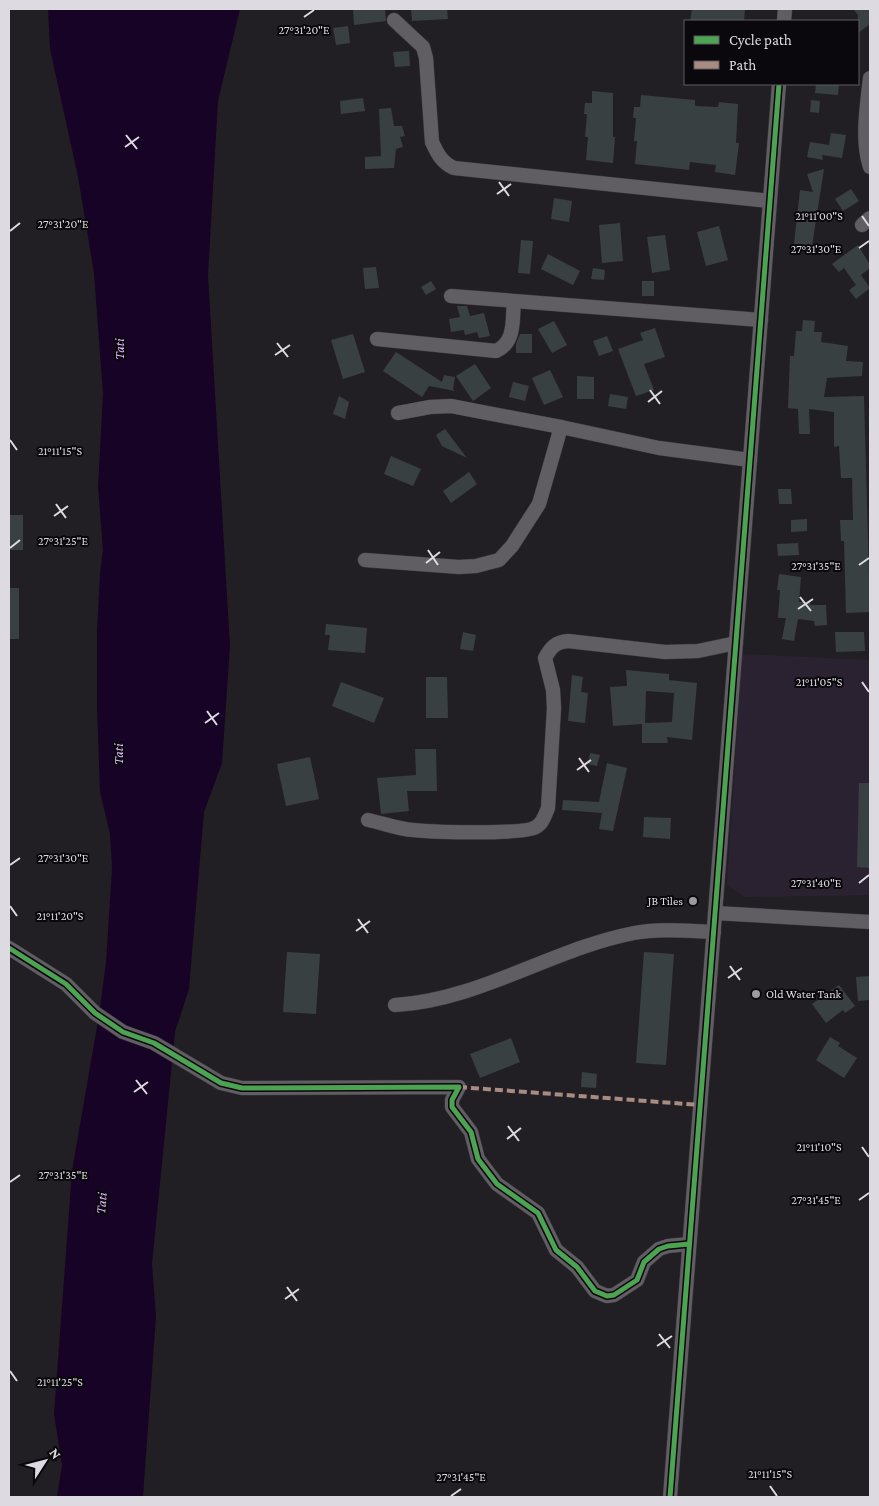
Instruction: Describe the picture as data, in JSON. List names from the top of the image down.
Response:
{
  "water": ["Tati"],
  "places": ["JB Tiles", "Old Water Tank"],
  "legend": ["Cycle path", "Path"],
  "north": "top right",
  "coordinates": [
    "27°31'20\"E",
    "21°11'00\"S",
    "27°31'30\"E",
    "21°11'15\"S",
    "27°31'25\"E",
    "27°31'35\"E",
    "21°11'05\"S",
    "27°31'40\"E",
    "21°11'20\"S",
    "21°11'10\"S",
    "27°31'45\"E",
    "21°11'25\"S"
  ]
}
